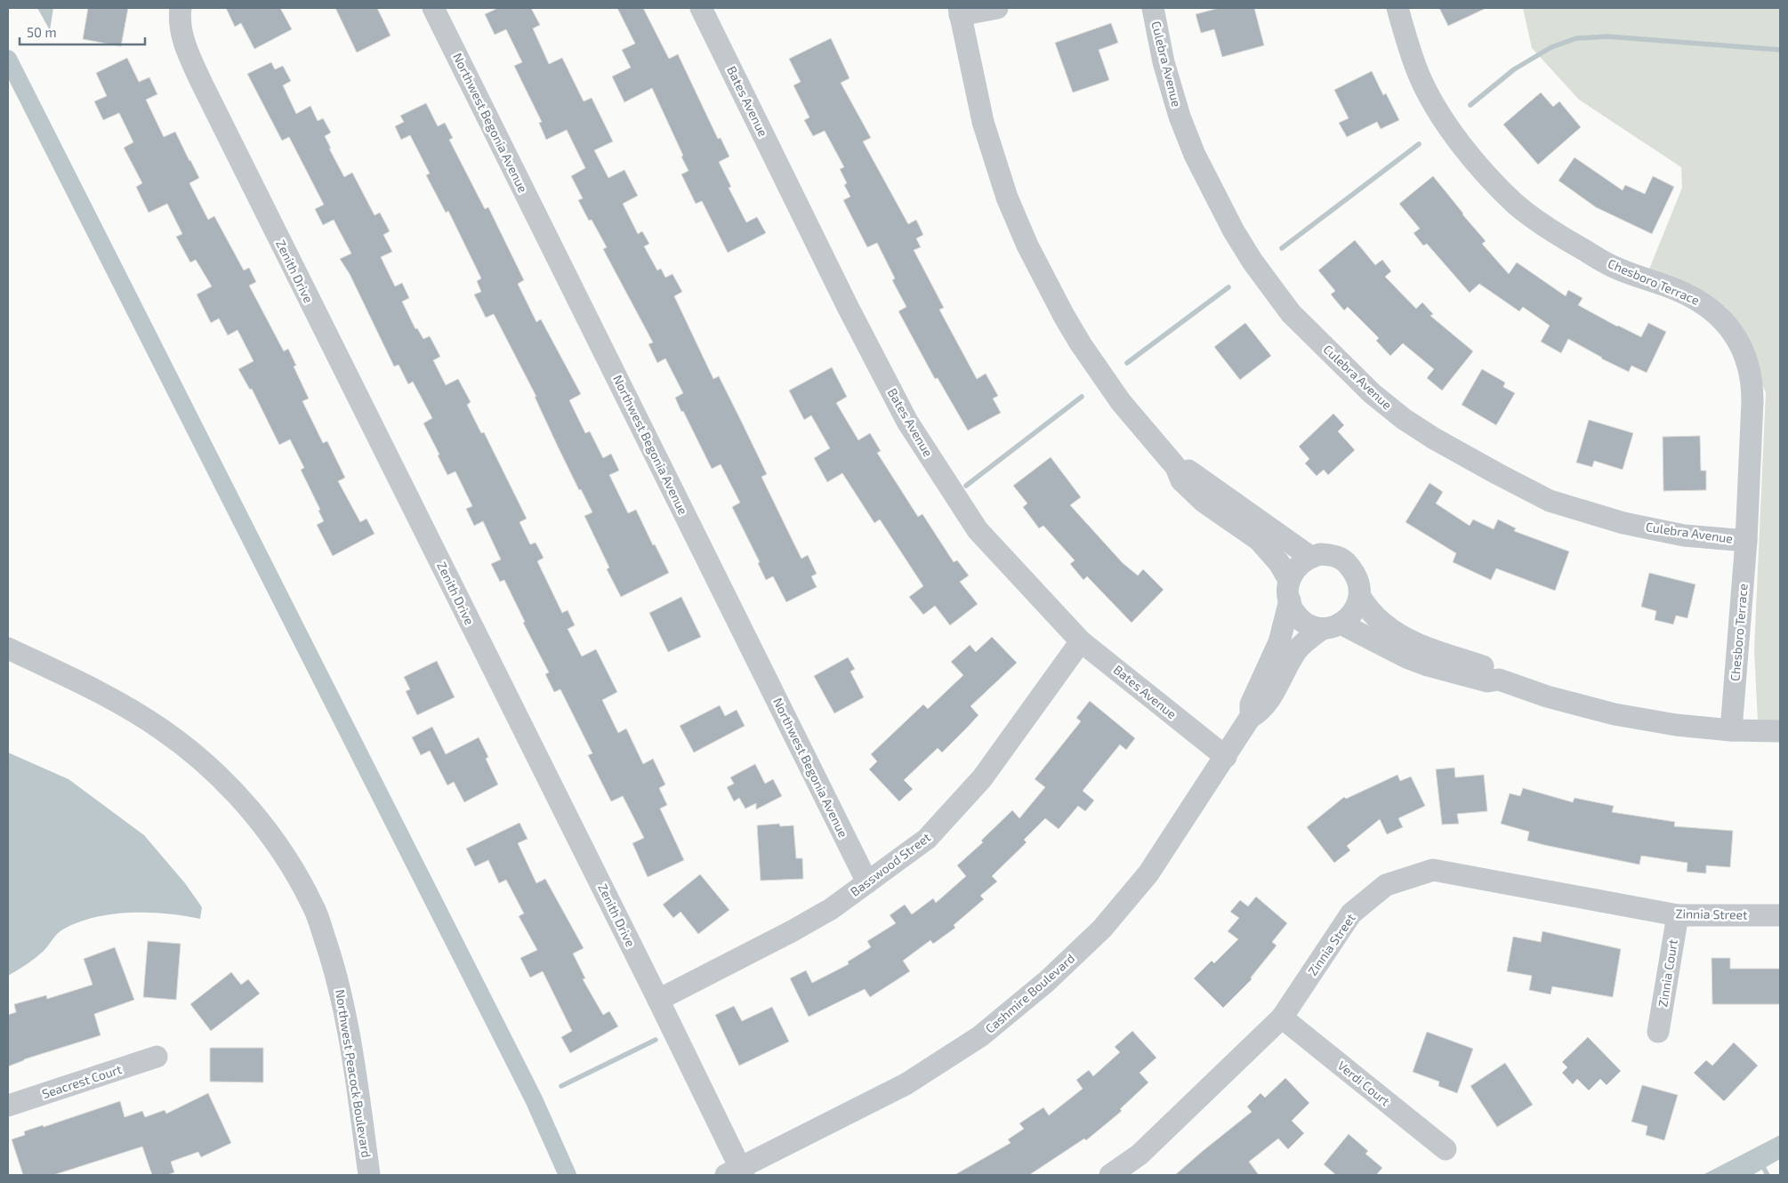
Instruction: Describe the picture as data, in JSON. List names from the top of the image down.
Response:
{
  "streets": {
    "street": [
      "Culebra Avenue",
      "Bates Avenue",
      "Northwest Begonia Avenue",
      "Zenith Drive",
      "Chesboro Terrace",
      "Basswood Street",
      "Zinnia Street",
      "Zinnia Court",
      "Cashmire Boulevard",
      "Northwest Peacock Boulevard",
      "Seacrest Court",
      "Verdi Court"
    ]
  },
  "crossings": [
    ["Culebra Avenue", "Chesboro Terrace"],
    ["Bates Avenue", "Basswood Street"],
    ["Bates Avenue", "Cashmire Boulevard"],
    ["Northwest Begonia Avenue", "Basswood Street"],
    ["Zenith Drive", "Basswood Street"],
    ["Zenith Drive", "Cashmire Boulevard"],
    ["Zinnia Street", "Zinnia Court"],
    ["Zinnia Street", "Verdi Court"]
  ],
  "scale_bar": "50 m"
}
